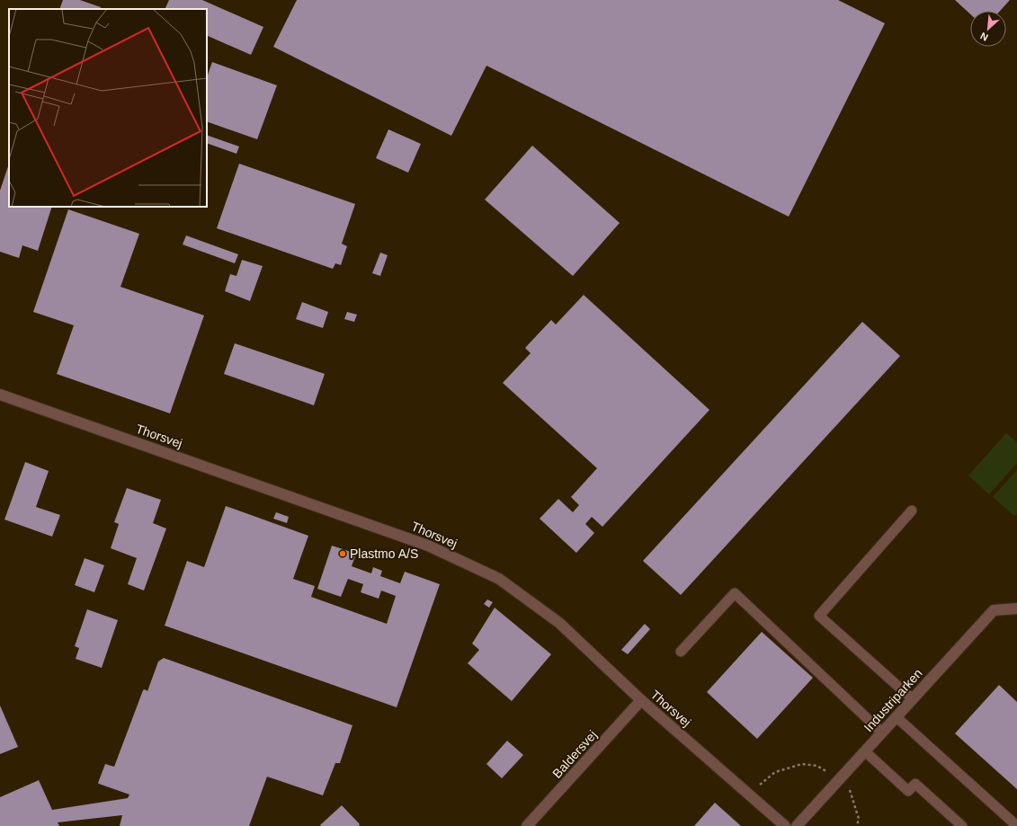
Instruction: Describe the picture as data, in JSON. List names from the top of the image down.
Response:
{
  "streets": {
    "street": ["Thorsvej", "Industriparken", "Baldersvej"]
  },
  "crossings": [
    ["Thorsvej", "Baldersvej"]
  ],
  "places": ["Plastmo A/S"],
  "north": "bottom left"
}
